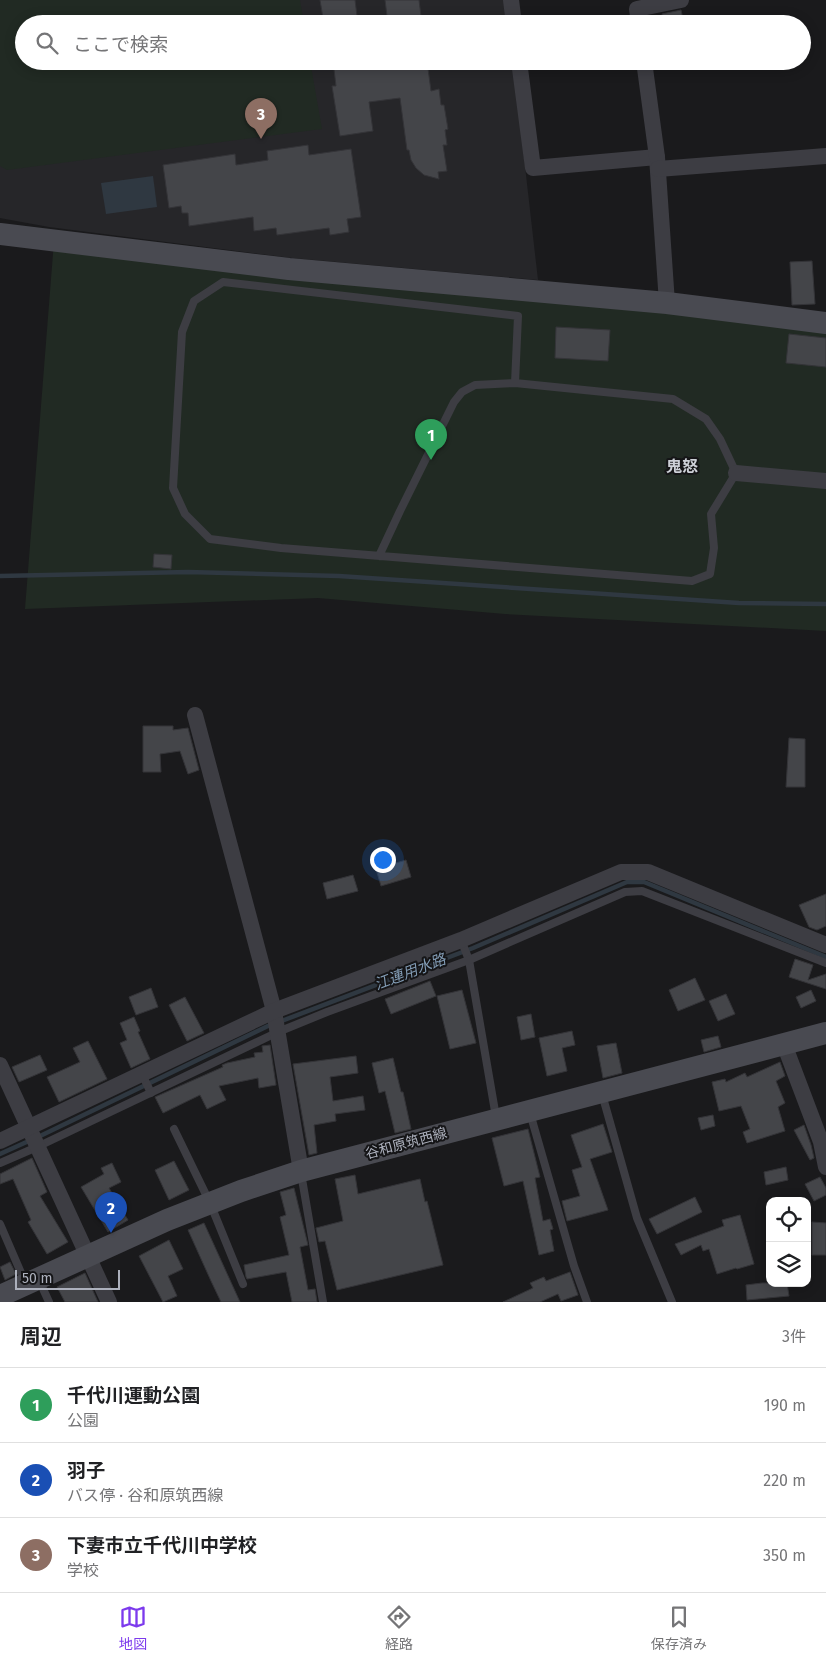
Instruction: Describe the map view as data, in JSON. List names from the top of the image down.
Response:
{
  "streets": {
    "main road": ["谷和原筑西線"]
  },
  "districts": ["鬼怒"],
  "water": ["江連用水路"],
  "scale_bar": "50 m",
  "page": {
    "search": "ここで検索",
    "pins": ["3", "1", "2"],
    "scale": "50 m",
    "heading": ["周辺", "3件"],
    "list": [
      {
        "mark": "1",
        "name": "千代川運動公園",
        "note": "公園",
        "value": "190 m"
      },
      {
        "mark": "2",
        "name": "羽子",
        "note": "バス停 · 谷和原筑西線",
        "value": "220 m"
      },
      {
        "mark": "3",
        "name": "下妻市立千代川中学校",
        "note": "学校",
        "value": "350 m"
      }
    ],
    "nav": ["地図", "経路", "保存済み"]
  }
}
